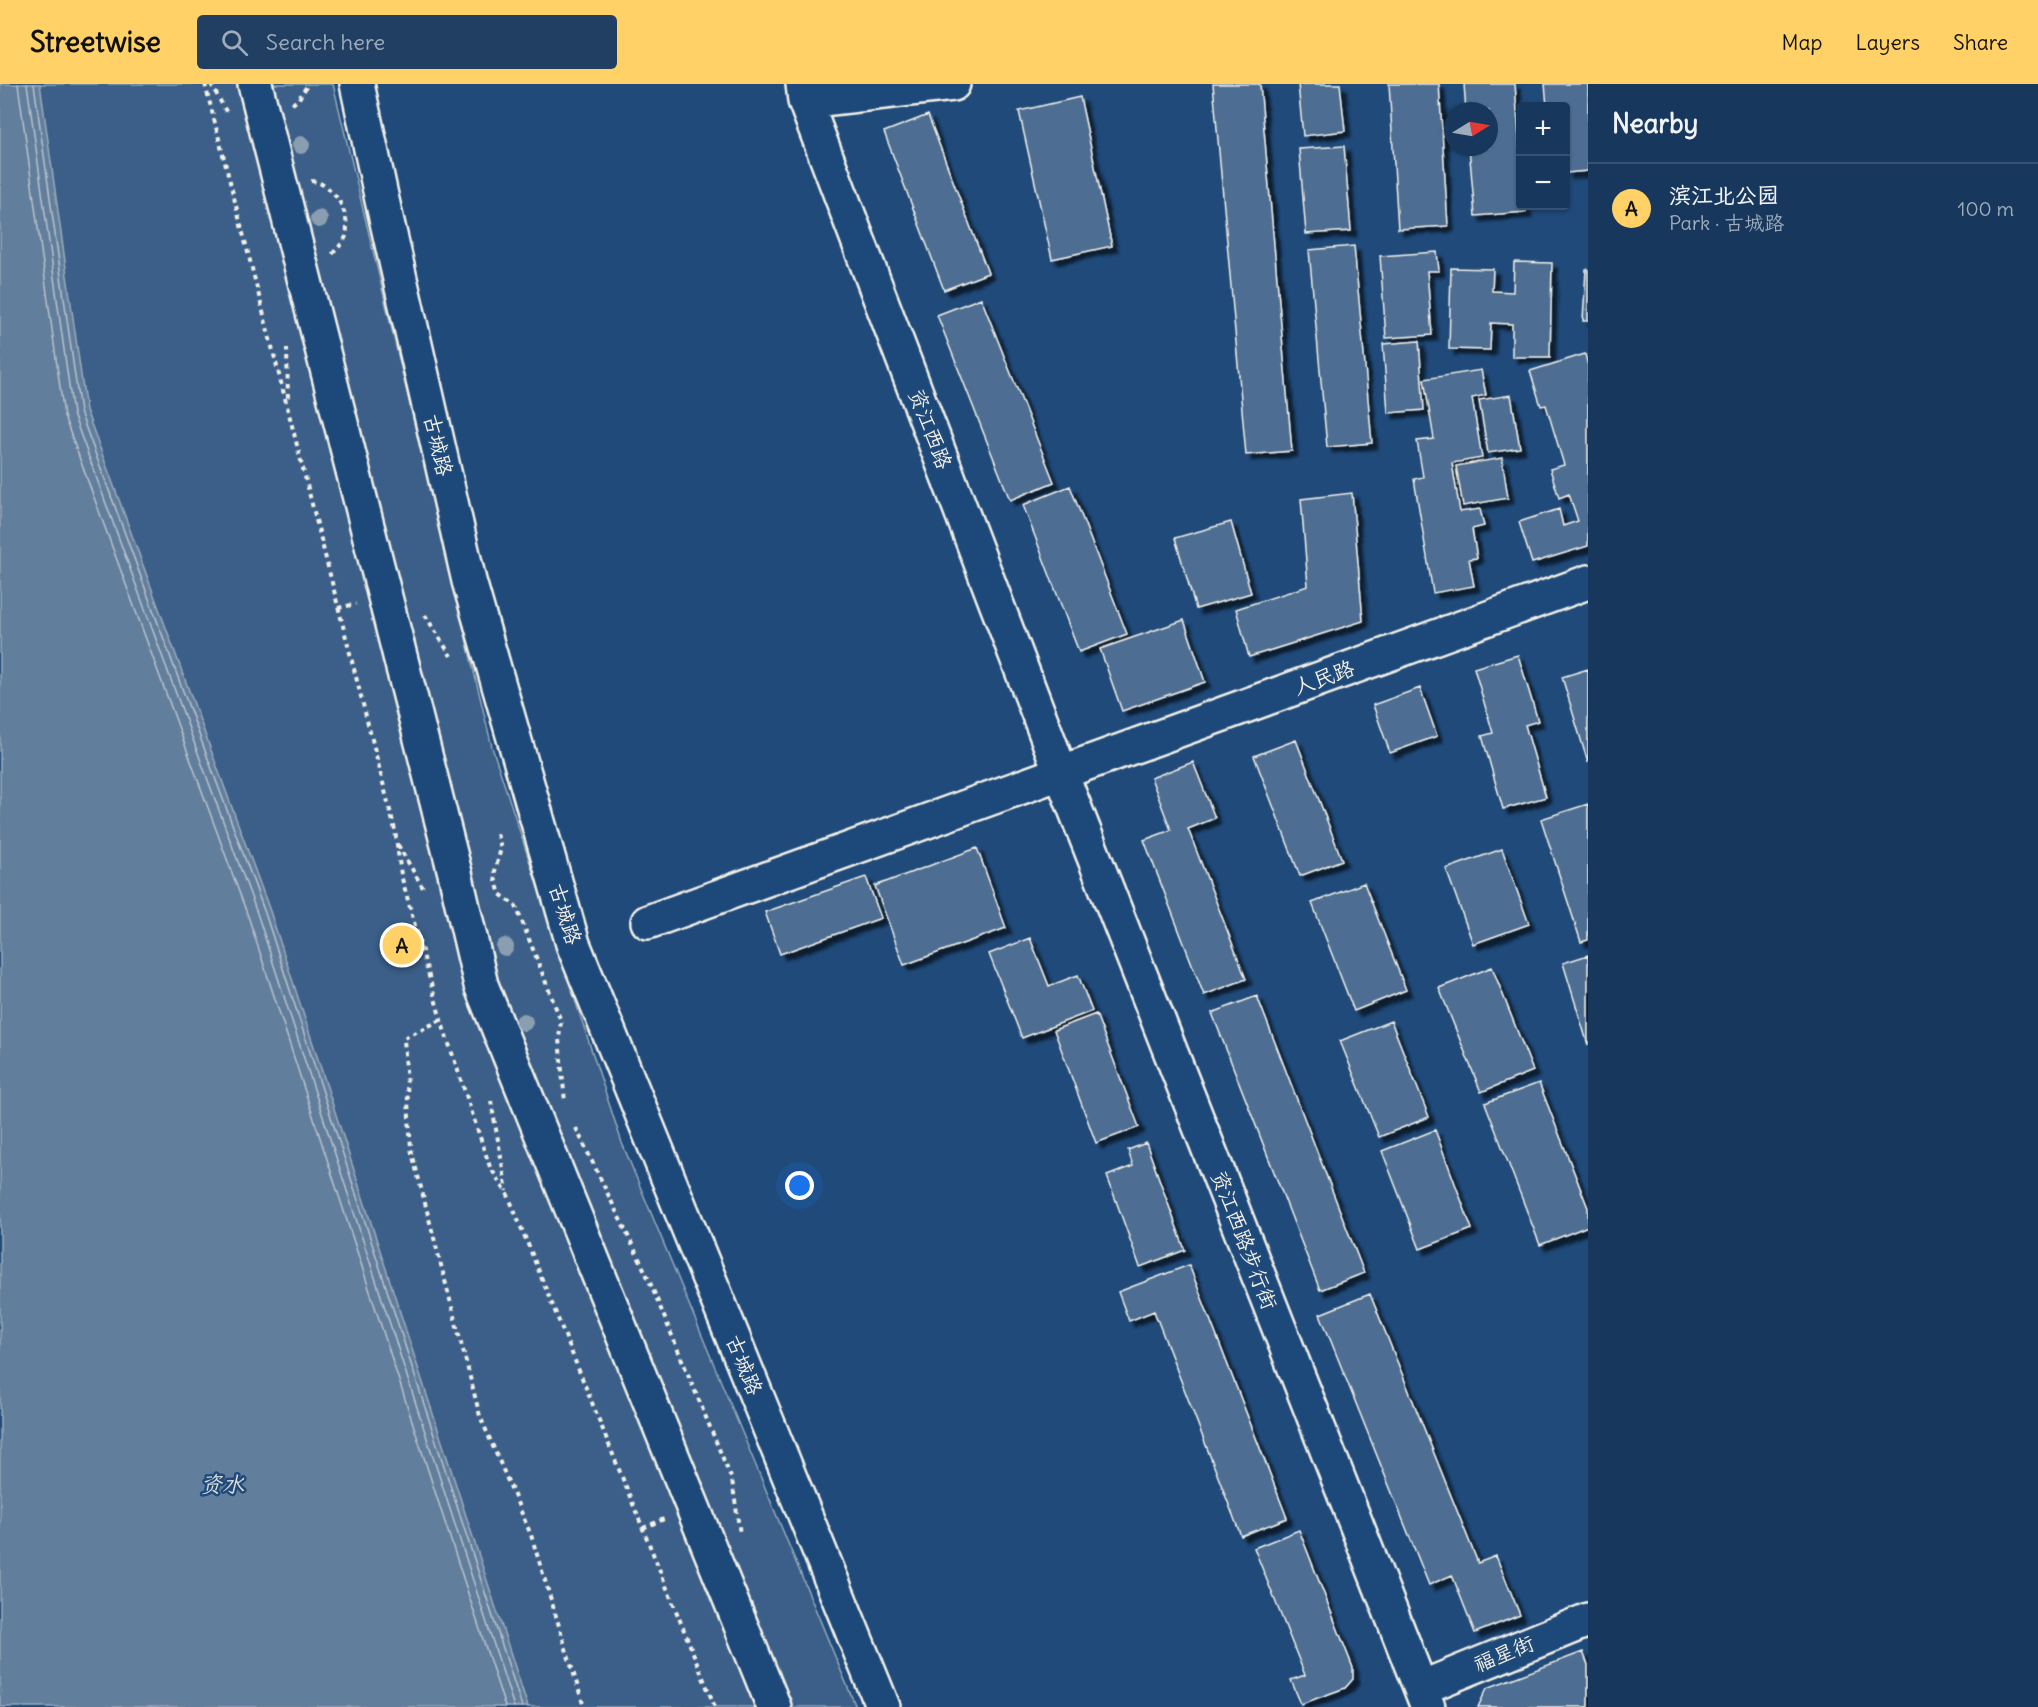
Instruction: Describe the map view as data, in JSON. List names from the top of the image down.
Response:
{
  "streets": {
    "street": [
      "资江西路",
      "古城路",
      "人民路",
      "资江西路步行街",
      "福星街"
    ]
  },
  "crossings": [
    ["资江西路", "人民路"],
    ["资江西路", "资江西路步行街"],
    ["人民路", "资江西路步行街"],
    ["资江西路步行街", "福星街"]
  ],
  "water": ["资水"],
  "north": "right",
  "page": {
    "header": "Streetwise",
    "search": "Search here",
    "nav": ["Map", "Layers", "Share"],
    "heading": "Nearby",
    "map_buttons": ["+", "−"],
    "list": [
      {
        "mark": "A",
        "name": "滨江北公园",
        "note": "Park · 古城路",
        "value": "100 m"
      }
    ],
    "pins": "A"
  }
}
